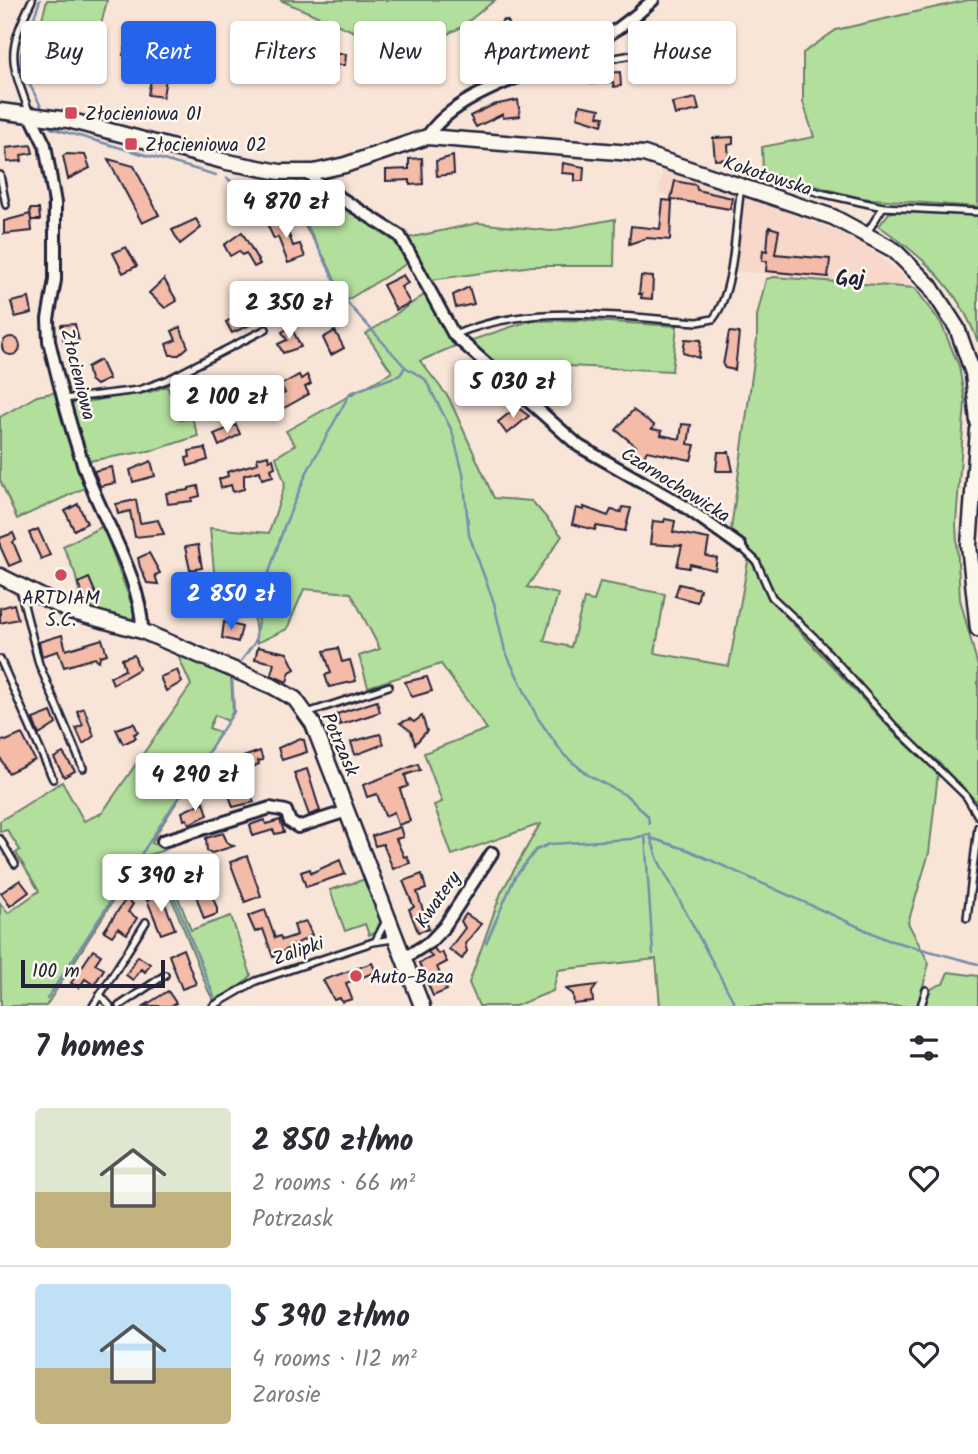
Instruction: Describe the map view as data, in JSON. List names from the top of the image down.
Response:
{
  "streets": {
    "street": [
      "Kokotowska",
      "Złocieniowa",
      "Czarnochowicka",
      "Potrzask",
      "Kwatery"
    ],
    "lane": ["Zalipki"]
  },
  "crossings": [
    ["Złocieniowa", "Potrzask"],
    ["Potrzask", "Kwatery"],
    ["Potrzask", "Zalipki"]
  ],
  "districts": ["Gaj"],
  "places": {
    "transit": ["Złocieniowa 01", "Złocieniowa 02"],
    "other": ["ARTDIAM S.C.", "Auto-Baza"]
  },
  "scale_bar": "100 m",
  "page": {
    "chip": [
      "Buy",
      "Rent",
      "Filters",
      "New",
      "Apartment",
      "House"
    ],
    "price": [
      "4 870 zł",
      "2 350 zł",
      "5 030 zł",
      "2 100 zł",
      "2 850 zł",
      "4 290 zł",
      "5 390 zł"
    ],
    "scale": "100 m",
    "heading": "7 homes",
    "list": [
      {
        "name": "2 850 zł/mo",
        "note": "2 rooms · 66 m² · Potrzask"
      },
      {
        "name": "5 390 zł/mo",
        "note": "4 rooms · 112 m² · Zarosie"
      }
    ]
  }
}
